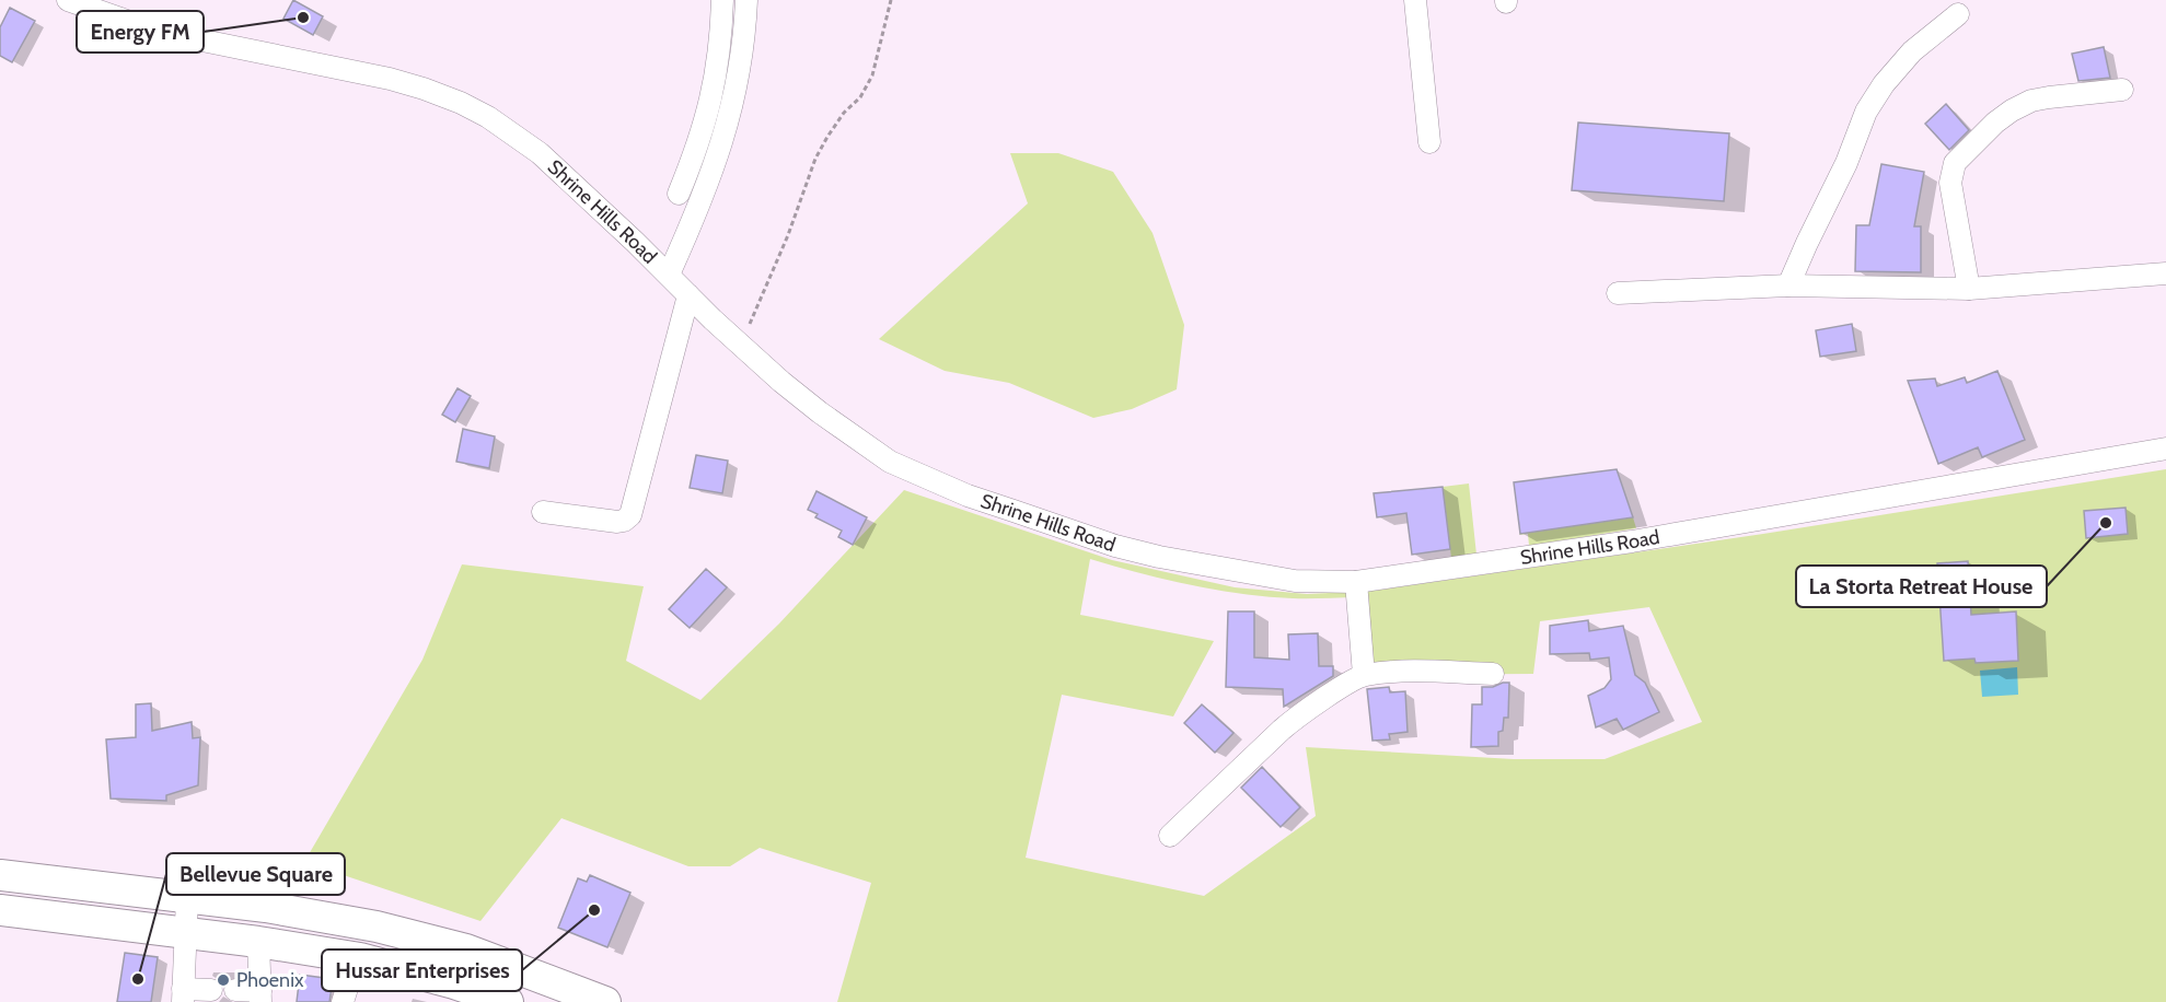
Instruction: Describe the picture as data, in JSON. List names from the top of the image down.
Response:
{
  "streets": {
    "street": ["Shrine Hills Road"]
  },
  "places": [
    "Energy FM",
    "La Storta Retreat House",
    "Hussar Enterprises",
    "Bellevue Square",
    "Phoenix"
  ]
}
